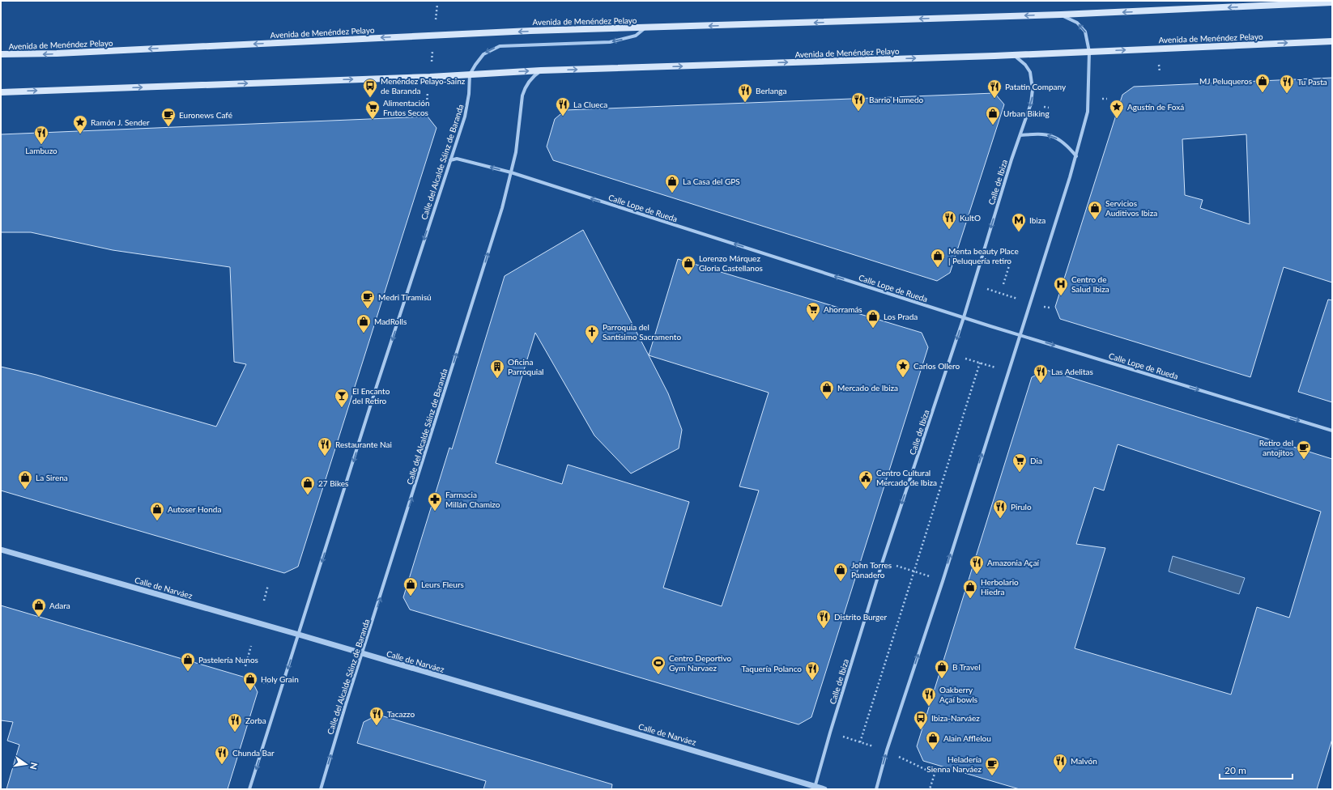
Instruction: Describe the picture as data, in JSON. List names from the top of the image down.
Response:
{
  "streets": {
    "main road": ["Avenida de Menéndez Pelayo"],
    "street": [
      "Calle del Alcalde Sáinz de Baranda",
      "Calle de Ibiza",
      "Calle Lope de Rueda",
      "Calle de Narváez"
    ]
  },
  "crossings": [
    ["Avenida de Menéndez Pelayo", "Calle del Alcalde Sáinz de Baranda"],
    ["Avenida de Menéndez Pelayo", "Calle de Ibiza"],
    ["Calle del Alcalde Sáinz de Baranda", "Calle Lope de Rueda"],
    ["Calle del Alcalde Sáinz de Baranda", "Calle de Narváez"],
    ["Calle de Ibiza", "Calle Lope de Rueda"],
    ["Calle de Ibiza", "Calle de Narváez"]
  ],
  "one_way": ["Calle de Ibiza"],
  "places": {
    "shop": [
      "MJ Peluqueros",
      "Urban Biking",
      "La Casa del GPS",
      "Servicios Auditivos Ibiza",
      "Menta beauty Place | Peluquería retiro",
      "Lorenzo Márquez Gloria Castellanos",
      "Los Prada",
      "MadRolls",
      "Mercado de Ibiza",
      "La Sirena",
      "27 Bikes",
      "Autoser Honda",
      "John Torres Panadero",
      "Leurs Fleurs",
      "Herbolario Hiedra",
      "Adara",
      "Pastelería Nunos",
      "B Travel",
      "Holy Grain",
      "Alain Afflelou"
    ],
    "restaurant": [
      "Tu Pasta",
      "Patatin Company",
      "Berlanga",
      "Barrio Humedo",
      "La Clueca",
      "Lambuzo",
      "KultO",
      "Las Adelitas",
      "Restaurante Nai",
      "Pirulo",
      "Amazonia Açaí",
      "Distrito Burger",
      "Taquería Polanco",
      "Oakberry Açaí bowls",
      "Tacazzo",
      "Zorba",
      "Chunda Bar",
      "Malvón"
    ],
    "bus stop": ["Menéndez Pelayo-Sainz de Baranda", "Ibiza-Narváez"],
    "place": ["Agustín de Foxá", "Ramón J. Sender", "Carlos Ollero"],
    "supermarket": ["Alimentación Frutos Secos", "Ahorramás", "Dia"],
    "cafe": [
      "Euronews Café",
      "Medri Tiramisú",
      "Retiro del antojitos",
      "Heladería Sienna Narváez"
    ],
    "metro station": ["Ibiza"],
    "hospital": ["Centro de Salud Ibiza"],
    "church": ["Parroquia del Santísimo Sacramento"],
    "building": ["Oficina Parroquial"],
    "bar": ["El Encanto del Retiro"],
    "public building": ["Centro Cultural Mercado de Ibiza"],
    "pharmacy": ["Farmacia Millán Chamizo"],
    "sports": ["Centro Deportivo Gym Narvaez"]
  },
  "scale_bar": "20 m",
  "north": "right"
}
